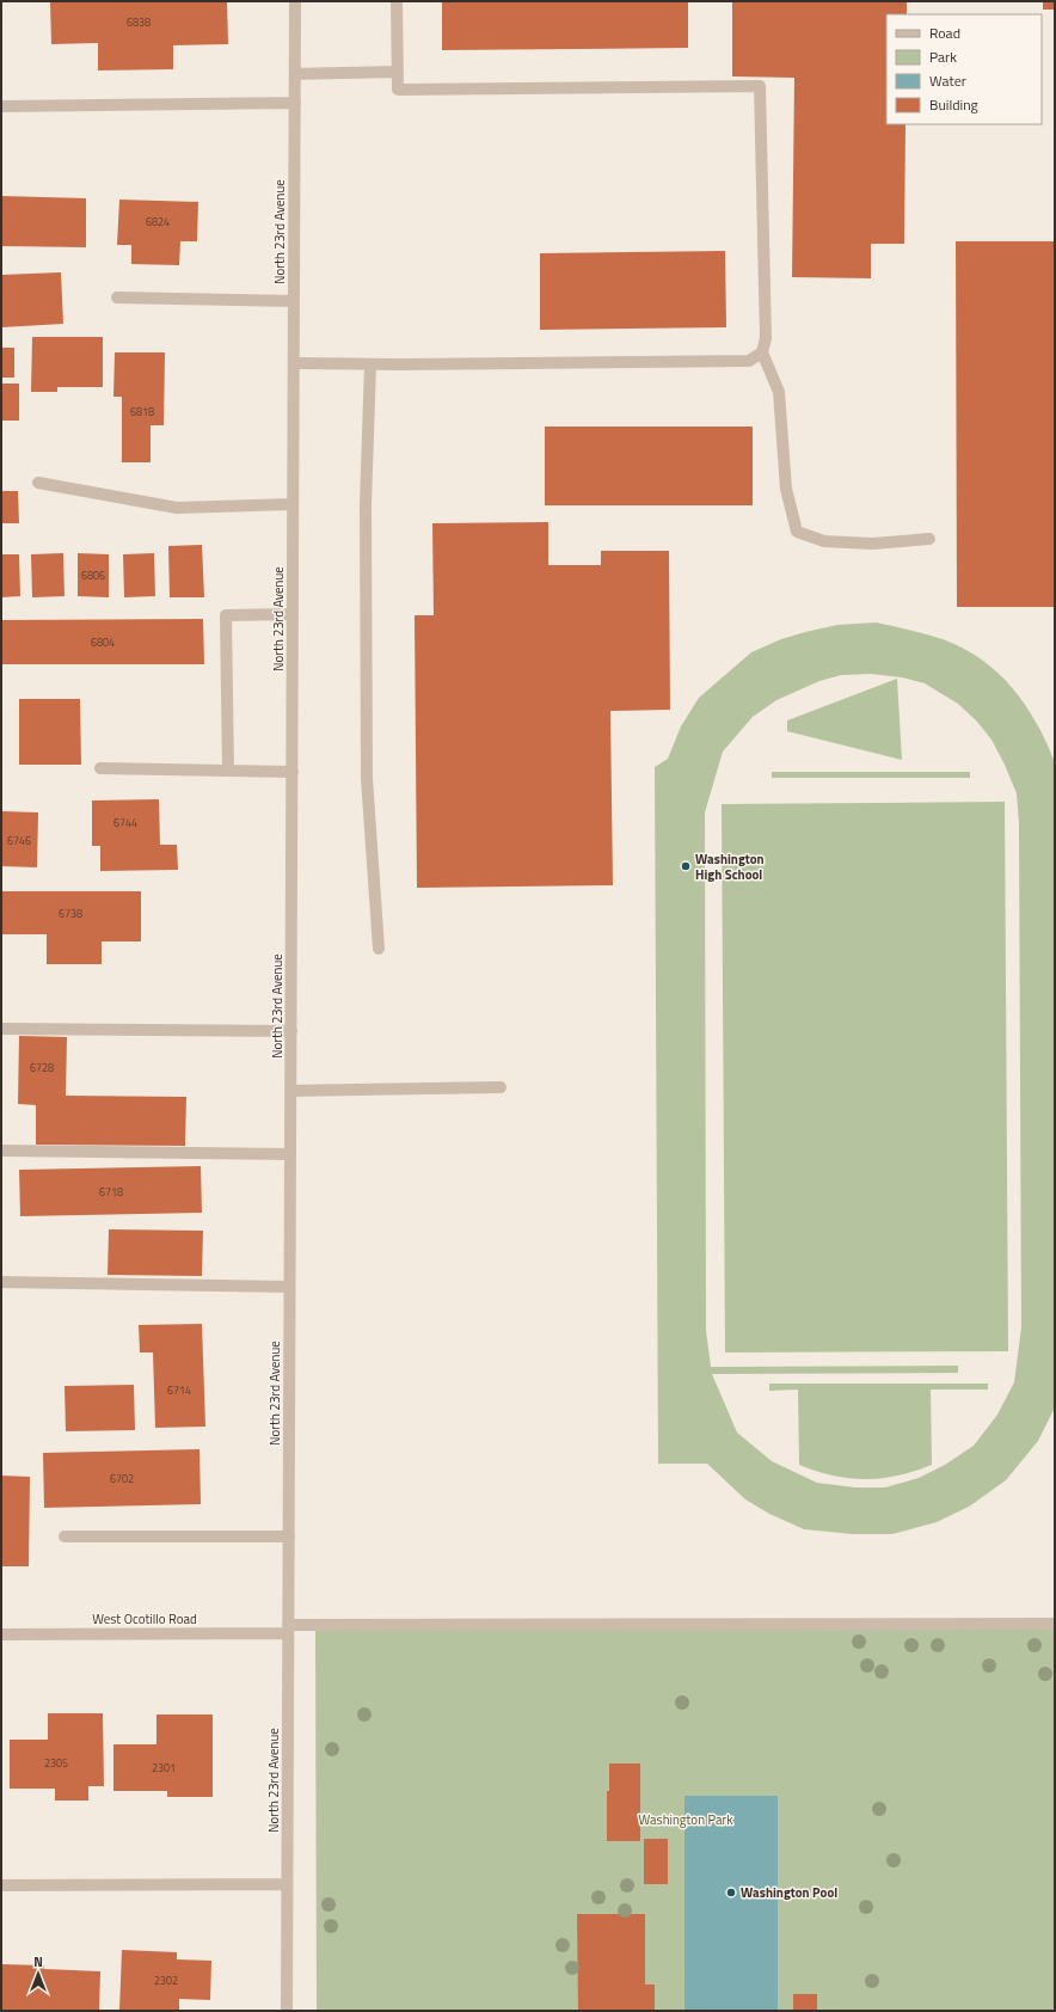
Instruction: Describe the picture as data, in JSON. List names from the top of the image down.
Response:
{
  "streets": {
    "street": ["North 23rd Avenue", "West Ocotillo Road"]
  },
  "crossings": [
    ["North 23rd Avenue", "West Ocotillo Road"]
  ],
  "parks": ["Washington Park"],
  "places": ["Washington High School", "Washington Pool"],
  "house_numbers": [
    "6838",
    "6824",
    "6818",
    "6806",
    "6804",
    "6744",
    "6746",
    "6738",
    "6728",
    "6718",
    "6714",
    "6702",
    "2305",
    "2301",
    "2302"
  ],
  "legend": [
    "Road",
    "Park",
    "Water",
    "Building"
  ],
  "north": "top"
}
